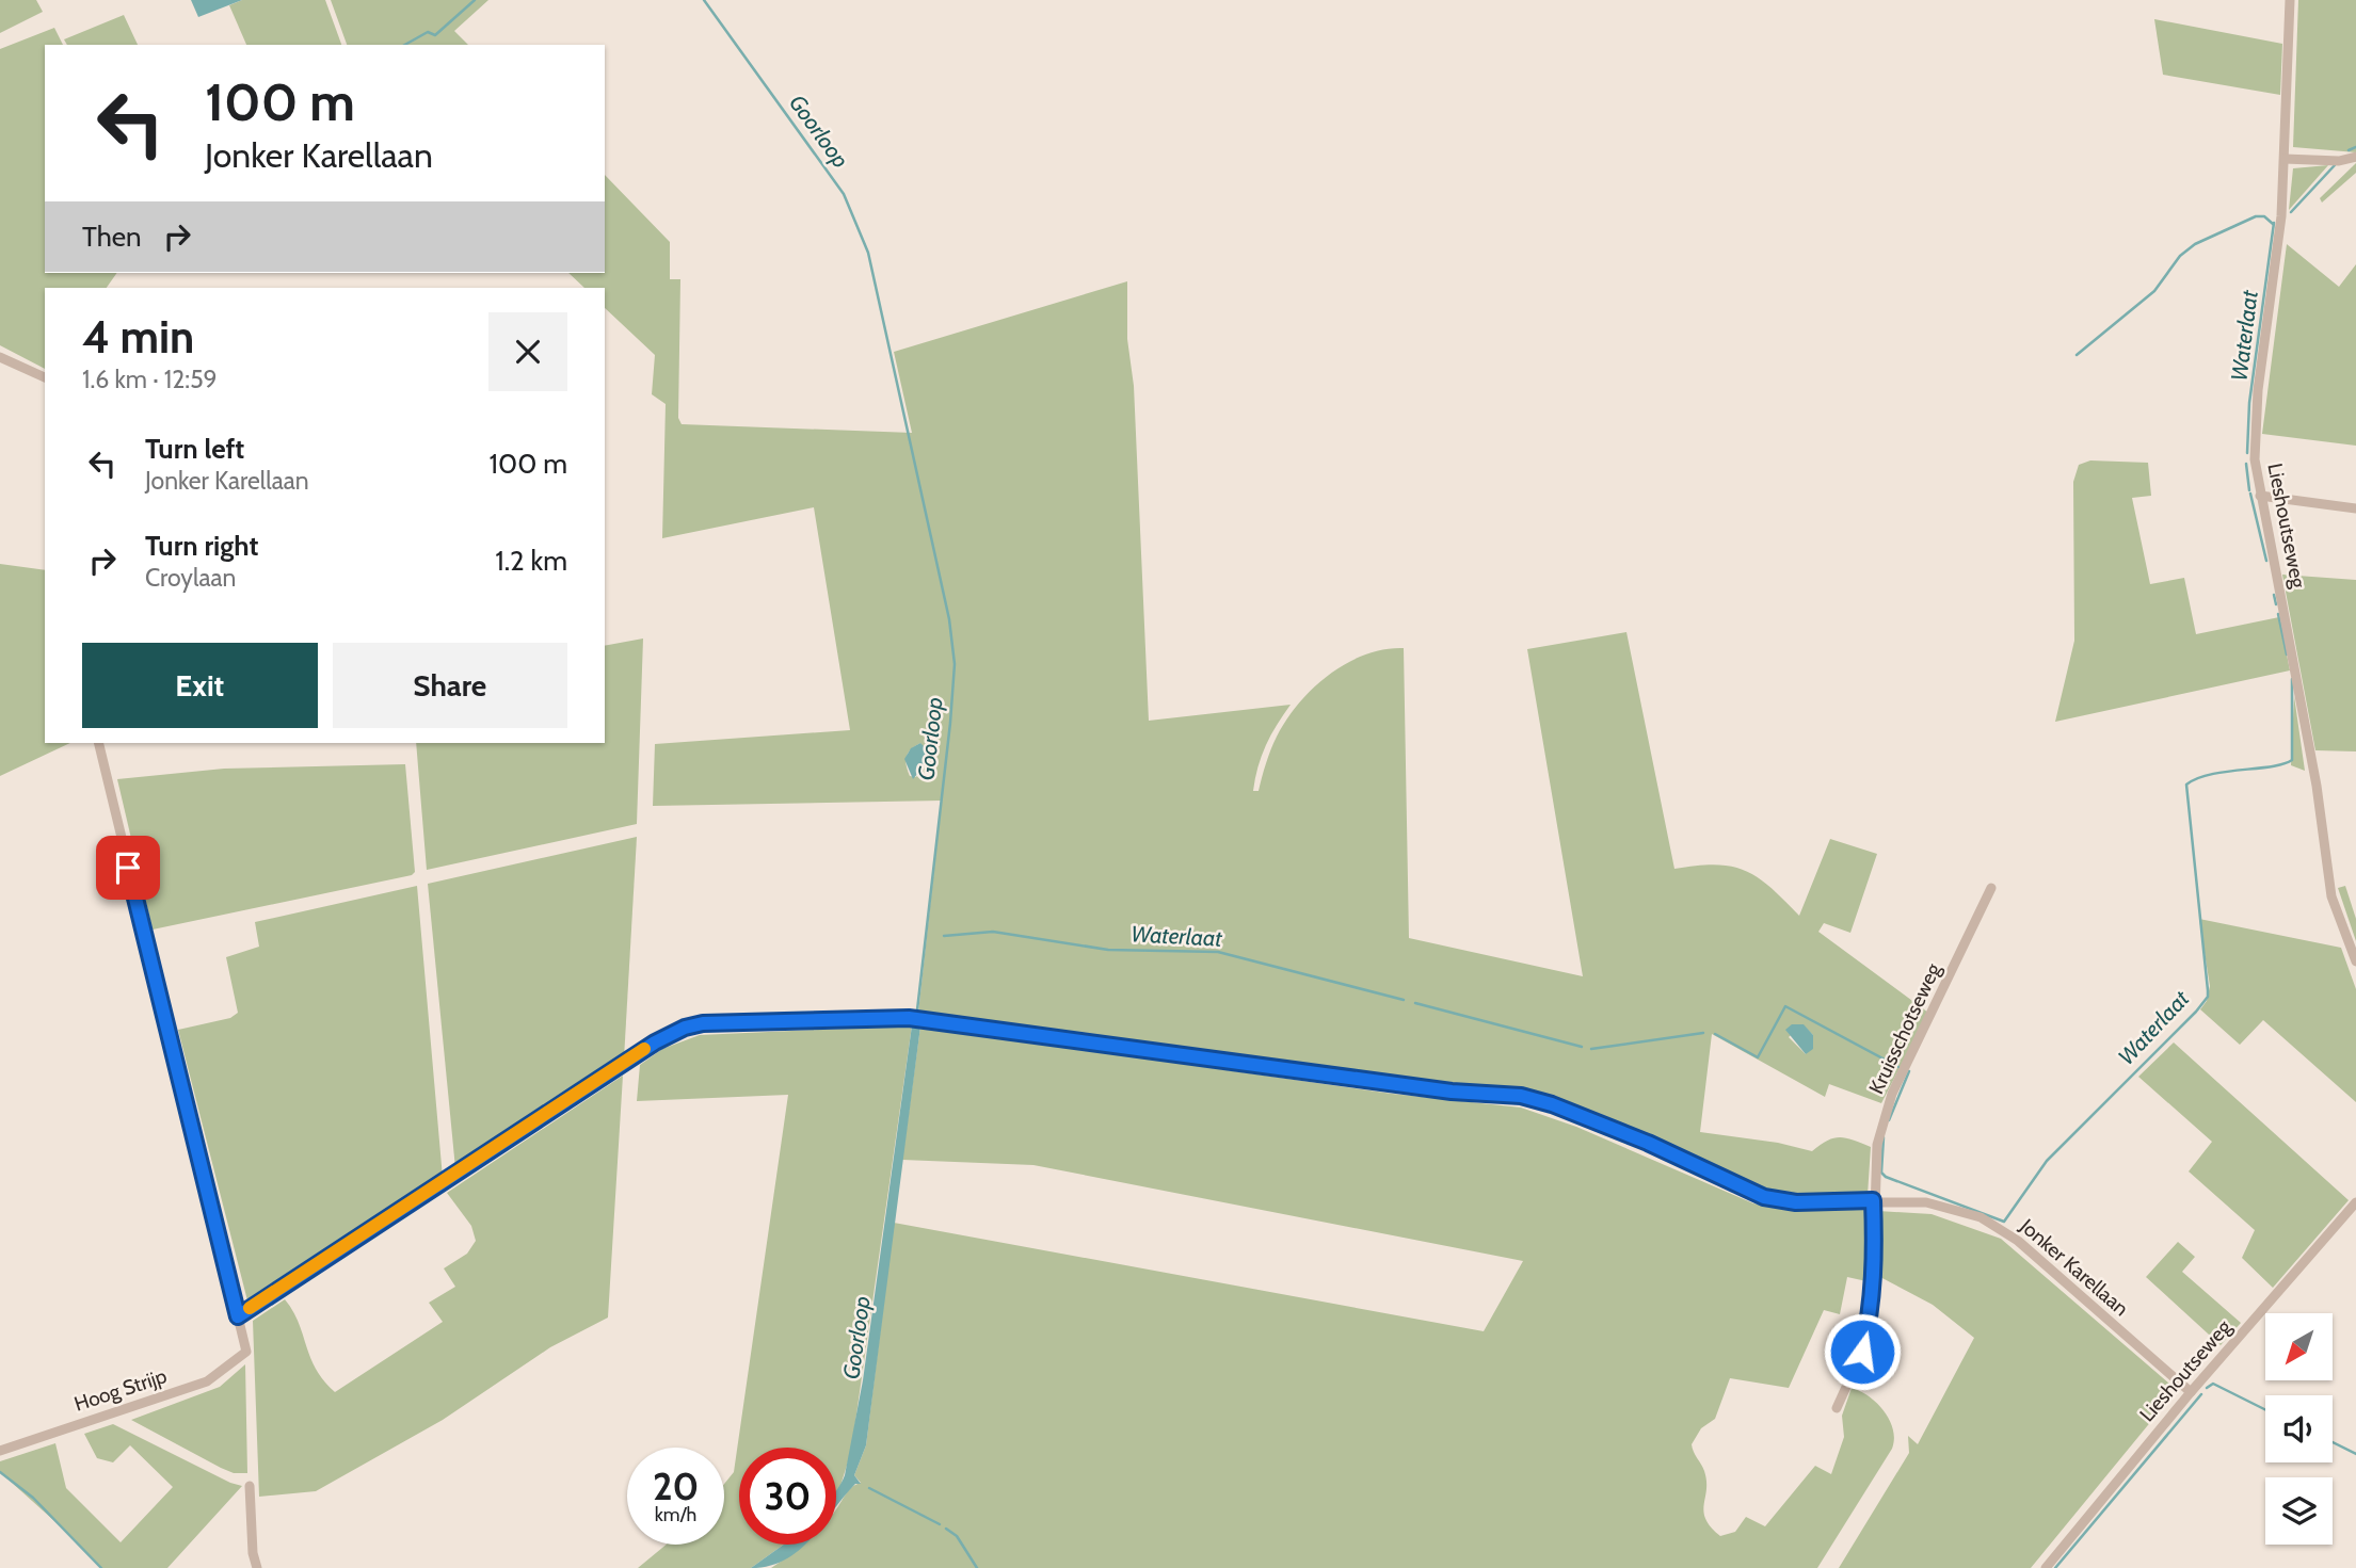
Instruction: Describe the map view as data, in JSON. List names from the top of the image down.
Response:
{
  "streets": {
    "street": [
      "Lieshoutseweg",
      "Kruisschotseweg",
      "Jonker Karellaan",
      "Hoog Strijp"
    ]
  },
  "crossings": [
    ["Lieshoutseweg", "Jonker Karellaan"],
    ["Kruisschotseweg", "Jonker Karellaan"],
    ["Jonker Karellaan", "Hoog Strijp"]
  ],
  "water": ["Goorloop", "Waterlaat"],
  "north": "bottom left",
  "page": {
    "turn": ["100 m", "Jonker Karellaan"],
    "then": "Then",
    "heading": ["4 min", "1.6 km · 12:59"],
    "list": [
      {
        "name": "Turn left",
        "note": "Jonker Karellaan",
        "value": "100 m"
      },
      {
        "name": "Turn right",
        "note": "Croylaan",
        "value": "1.2 km"
      }
    ],
    "buttons": ["Exit", "Share"],
    "speed": "20 km/h",
    "limit": "30"
  }
}
